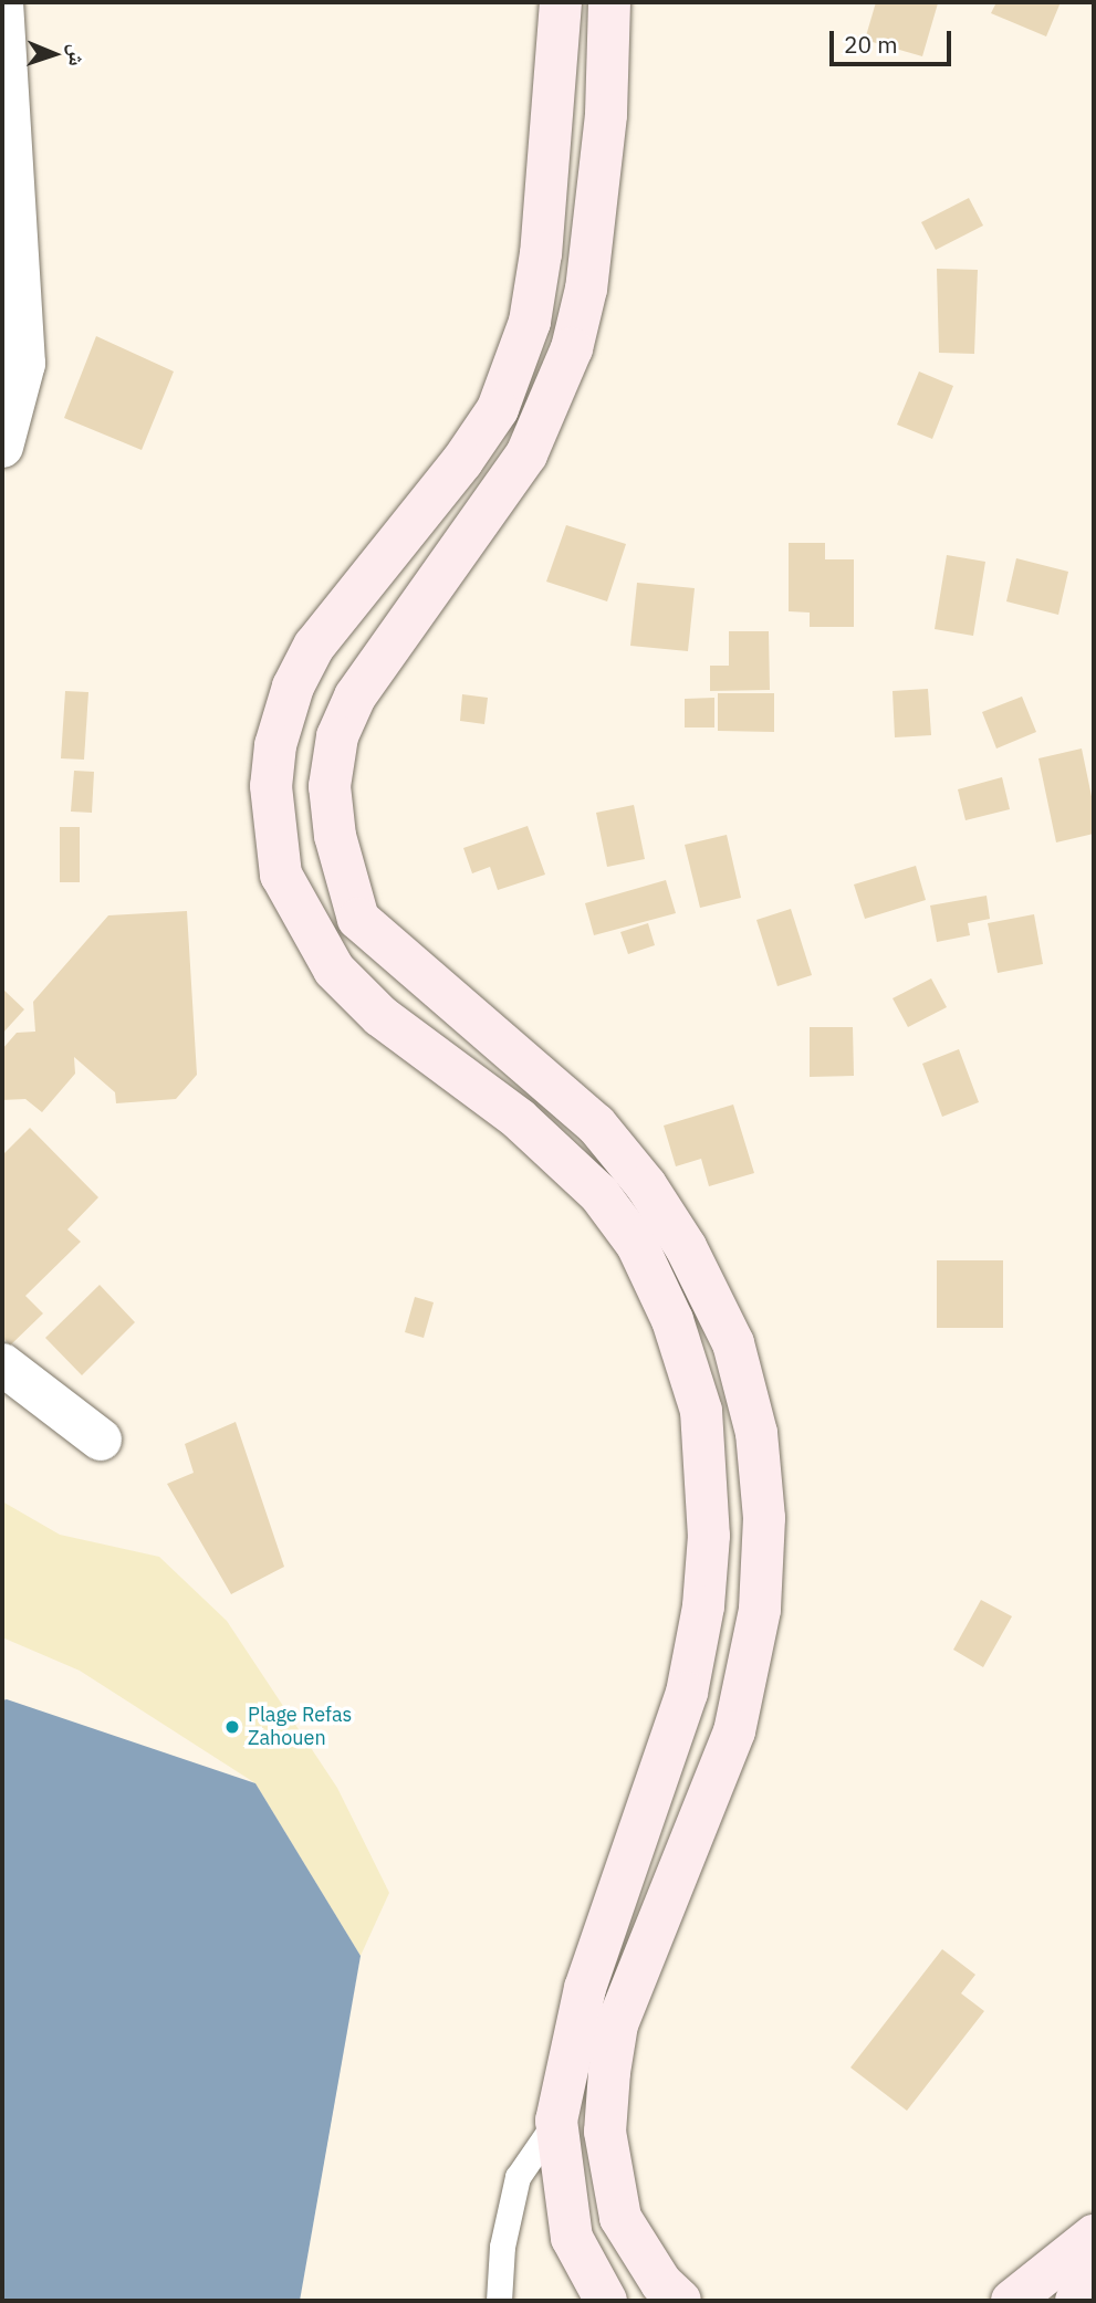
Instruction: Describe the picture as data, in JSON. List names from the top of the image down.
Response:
{
  "places": ["Plage Refas Zahouen"],
  "scale_bar": "20 m",
  "north": "right"
}
